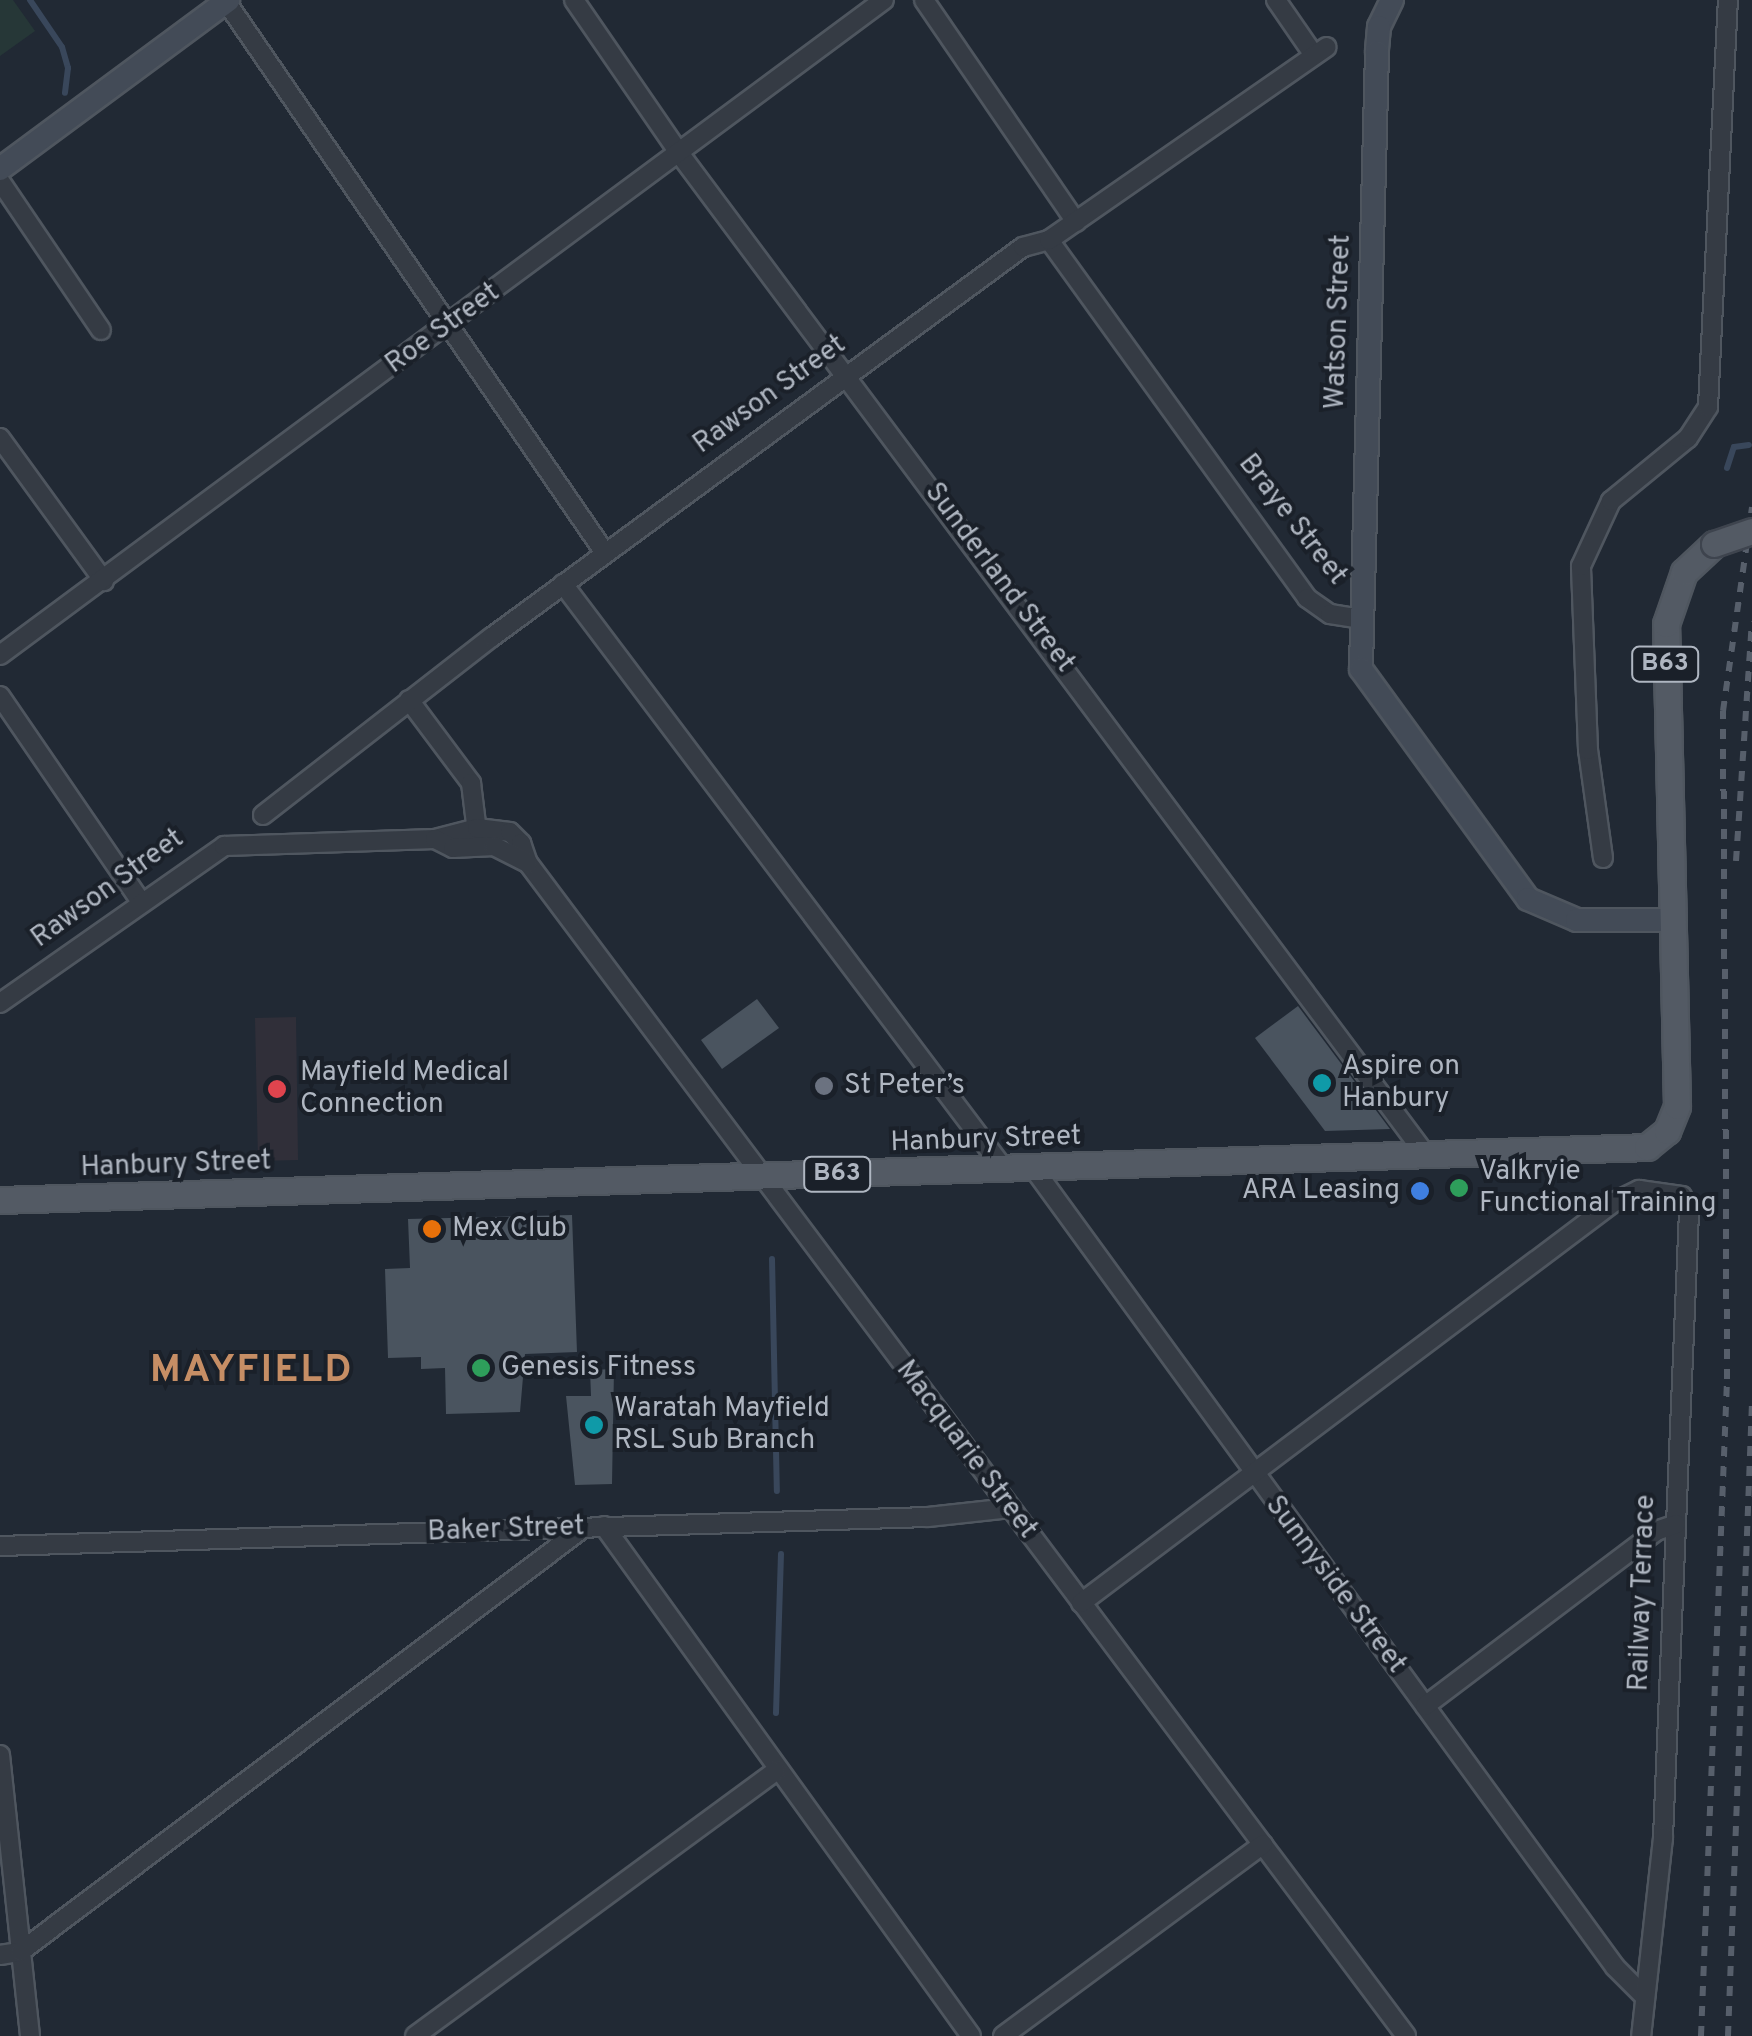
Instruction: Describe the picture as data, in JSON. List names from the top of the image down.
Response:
{
  "streets": {
    "main road": ["B63", "Hanbury Street"],
    "street": [
      "Watson Street",
      "Roe Street",
      "Rawson Street",
      "Braye Street",
      "Sunderland Street",
      "Macquarie Street",
      "Baker Street",
      "Sunnyside Street",
      "Railway Terrace"
    ]
  },
  "crossings": [
    ["Watson Street", "Braye Street"],
    ["Roe Street", "Sunderland Street"],
    ["Rawson Street", "Braye Street"],
    ["Rawson Street", "Sunderland Street"],
    ["Rawson Street", "Macquarie Street"],
    ["Sunderland Street", "Hanbury Street"],
    ["B63", "Hanbury Street"],
    ["Hanbury Street", "Macquarie Street"],
    ["Hanbury Street", "Sunnyside Street"],
    ["Macquarie Street", "Baker Street"],
    ["Sunnyside Street", "Railway Terrace"]
  ],
  "districts": ["MAYFIELD"],
  "places": [
    "Aspire on Hanbury",
    "St Peter’s",
    "Mayfield Medical Connection",
    "Valkryie Functional Training",
    "ARA Leasing",
    "Mex Club",
    "Genesis Fitness",
    "Waratah Mayfield RSL Sub Branch"
  ]
}
